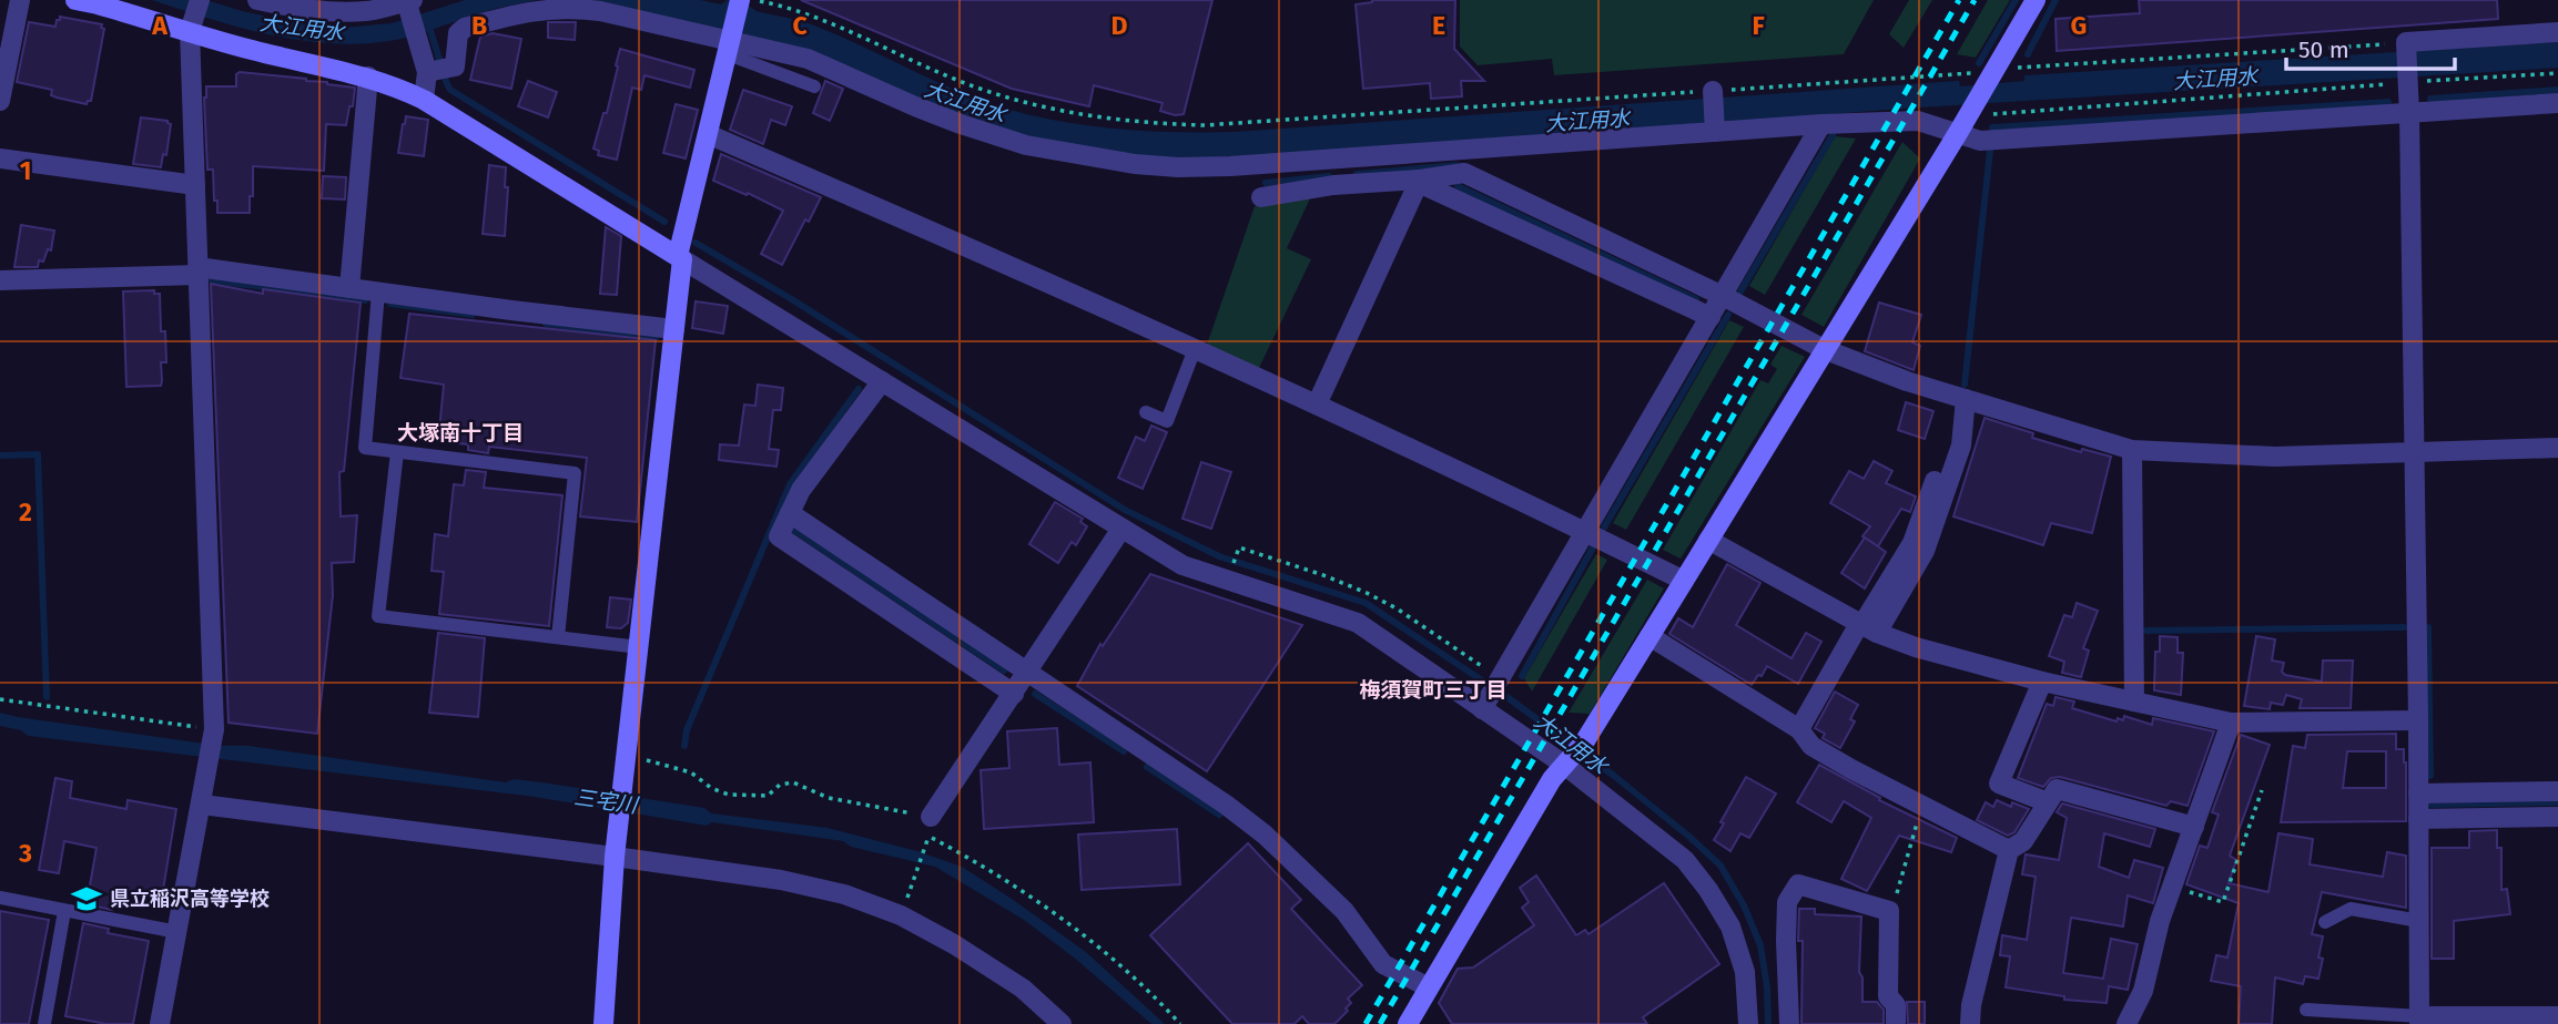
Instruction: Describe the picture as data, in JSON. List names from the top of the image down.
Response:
{
  "districts": ["大塚南十丁目", "梅須賀町三丁目"],
  "water": ["大江用水", "三宅川"],
  "places": {
    "school or university": ["県立稲沢高等学校"]
  },
  "scale_bar": "50 m",
  "grid": {
    "columns": [
      "A",
      "B",
      "C",
      "D",
      "E",
      "F",
      "G"
    ],
    "rows": ["1", "2", "3"]
  }
}
